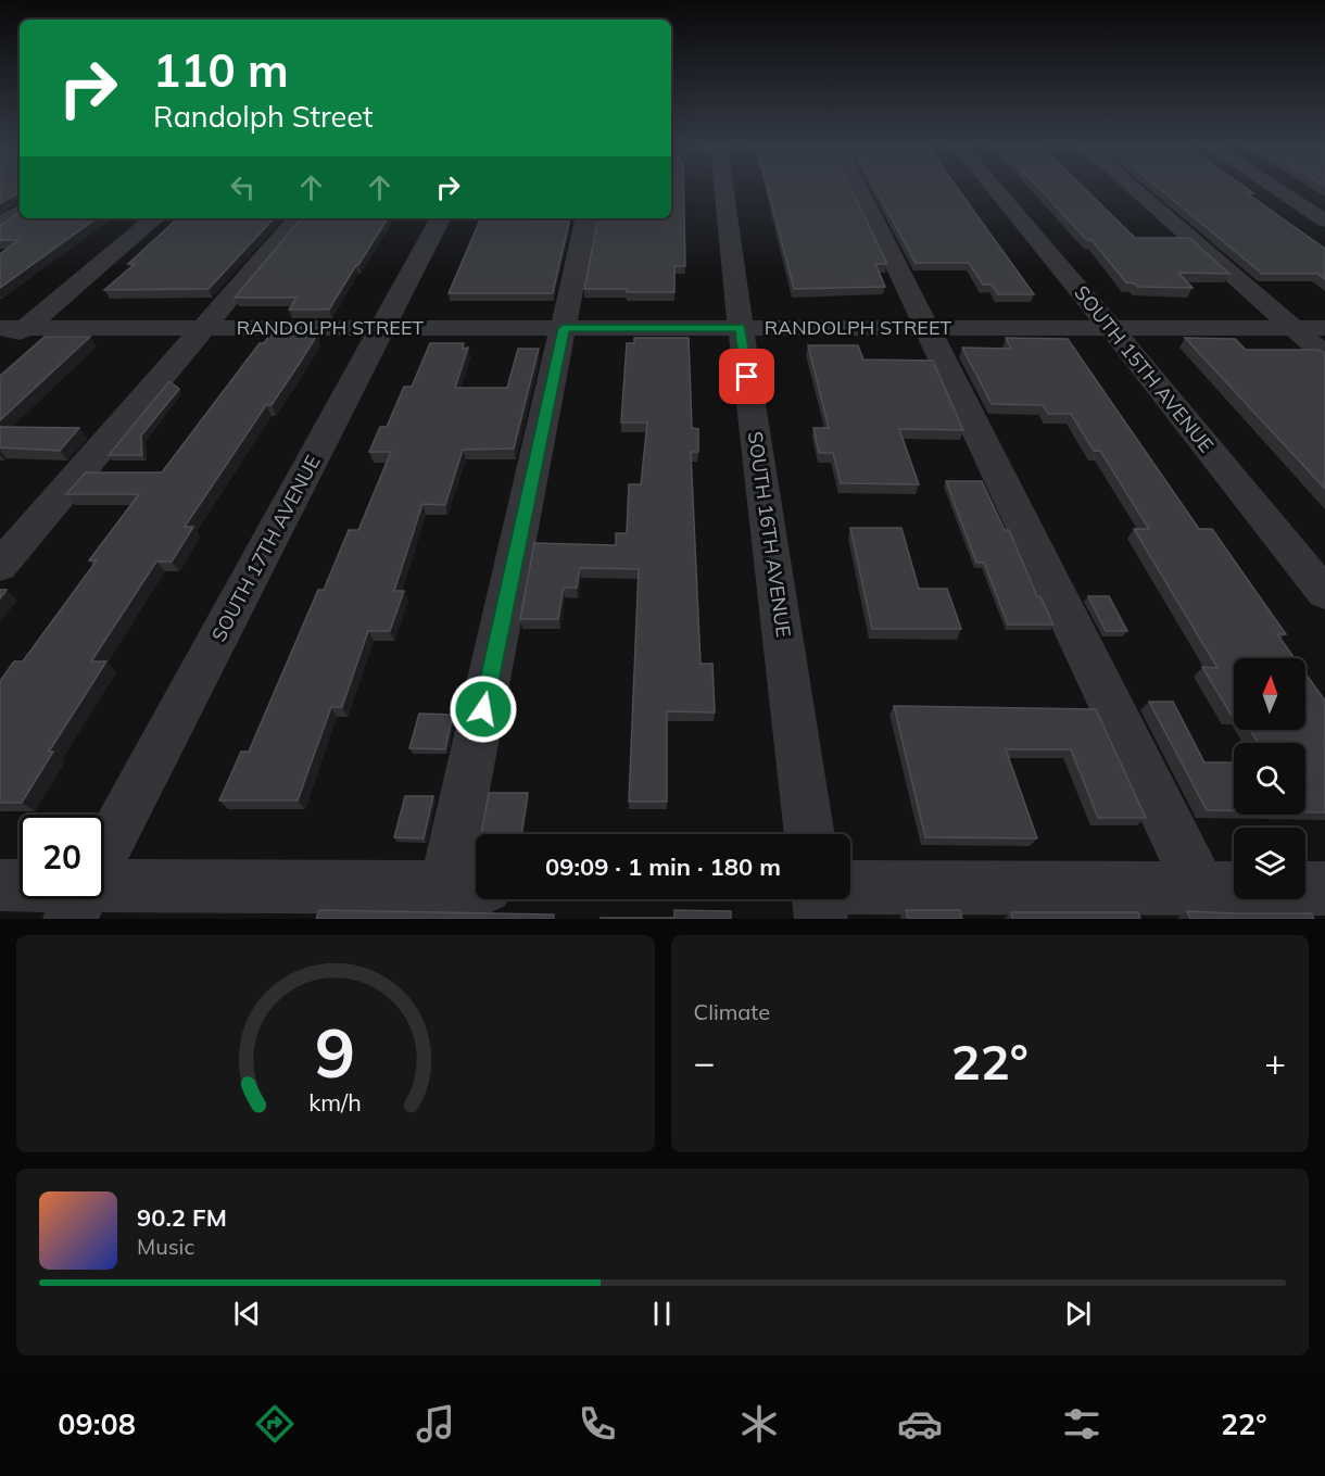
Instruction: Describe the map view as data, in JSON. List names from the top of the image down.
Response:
{
  "streets": {
    "street": [
      "RANDOLPH STREET",
      "SOUTH 15TH AVENUE",
      "SOUTH 16TH AVENUE",
      "SOUTH 17TH AVENUE"
    ]
  },
  "crossings": [
    ["RANDOLPH STREET", "SOUTH 15TH AVENUE"],
    ["RANDOLPH STREET", "SOUTH 16TH AVENUE"],
    ["RANDOLPH STREET", "SOUTH 17TH AVENUE"]
  ],
  "north": "top",
  "page": {
    "turn": ["110 m", "Randolph Street"],
    "limit": "20",
    "trip": "09:09 · 1 min · 180 m",
    "tile": "Climate",
    "heat": ["−", "22°", "+"],
    "song": ["90.2 FM", "Music"],
    "tabs": ["09:08", "22°"],
    "gauge": ["9", "km/h"]
  }
}
